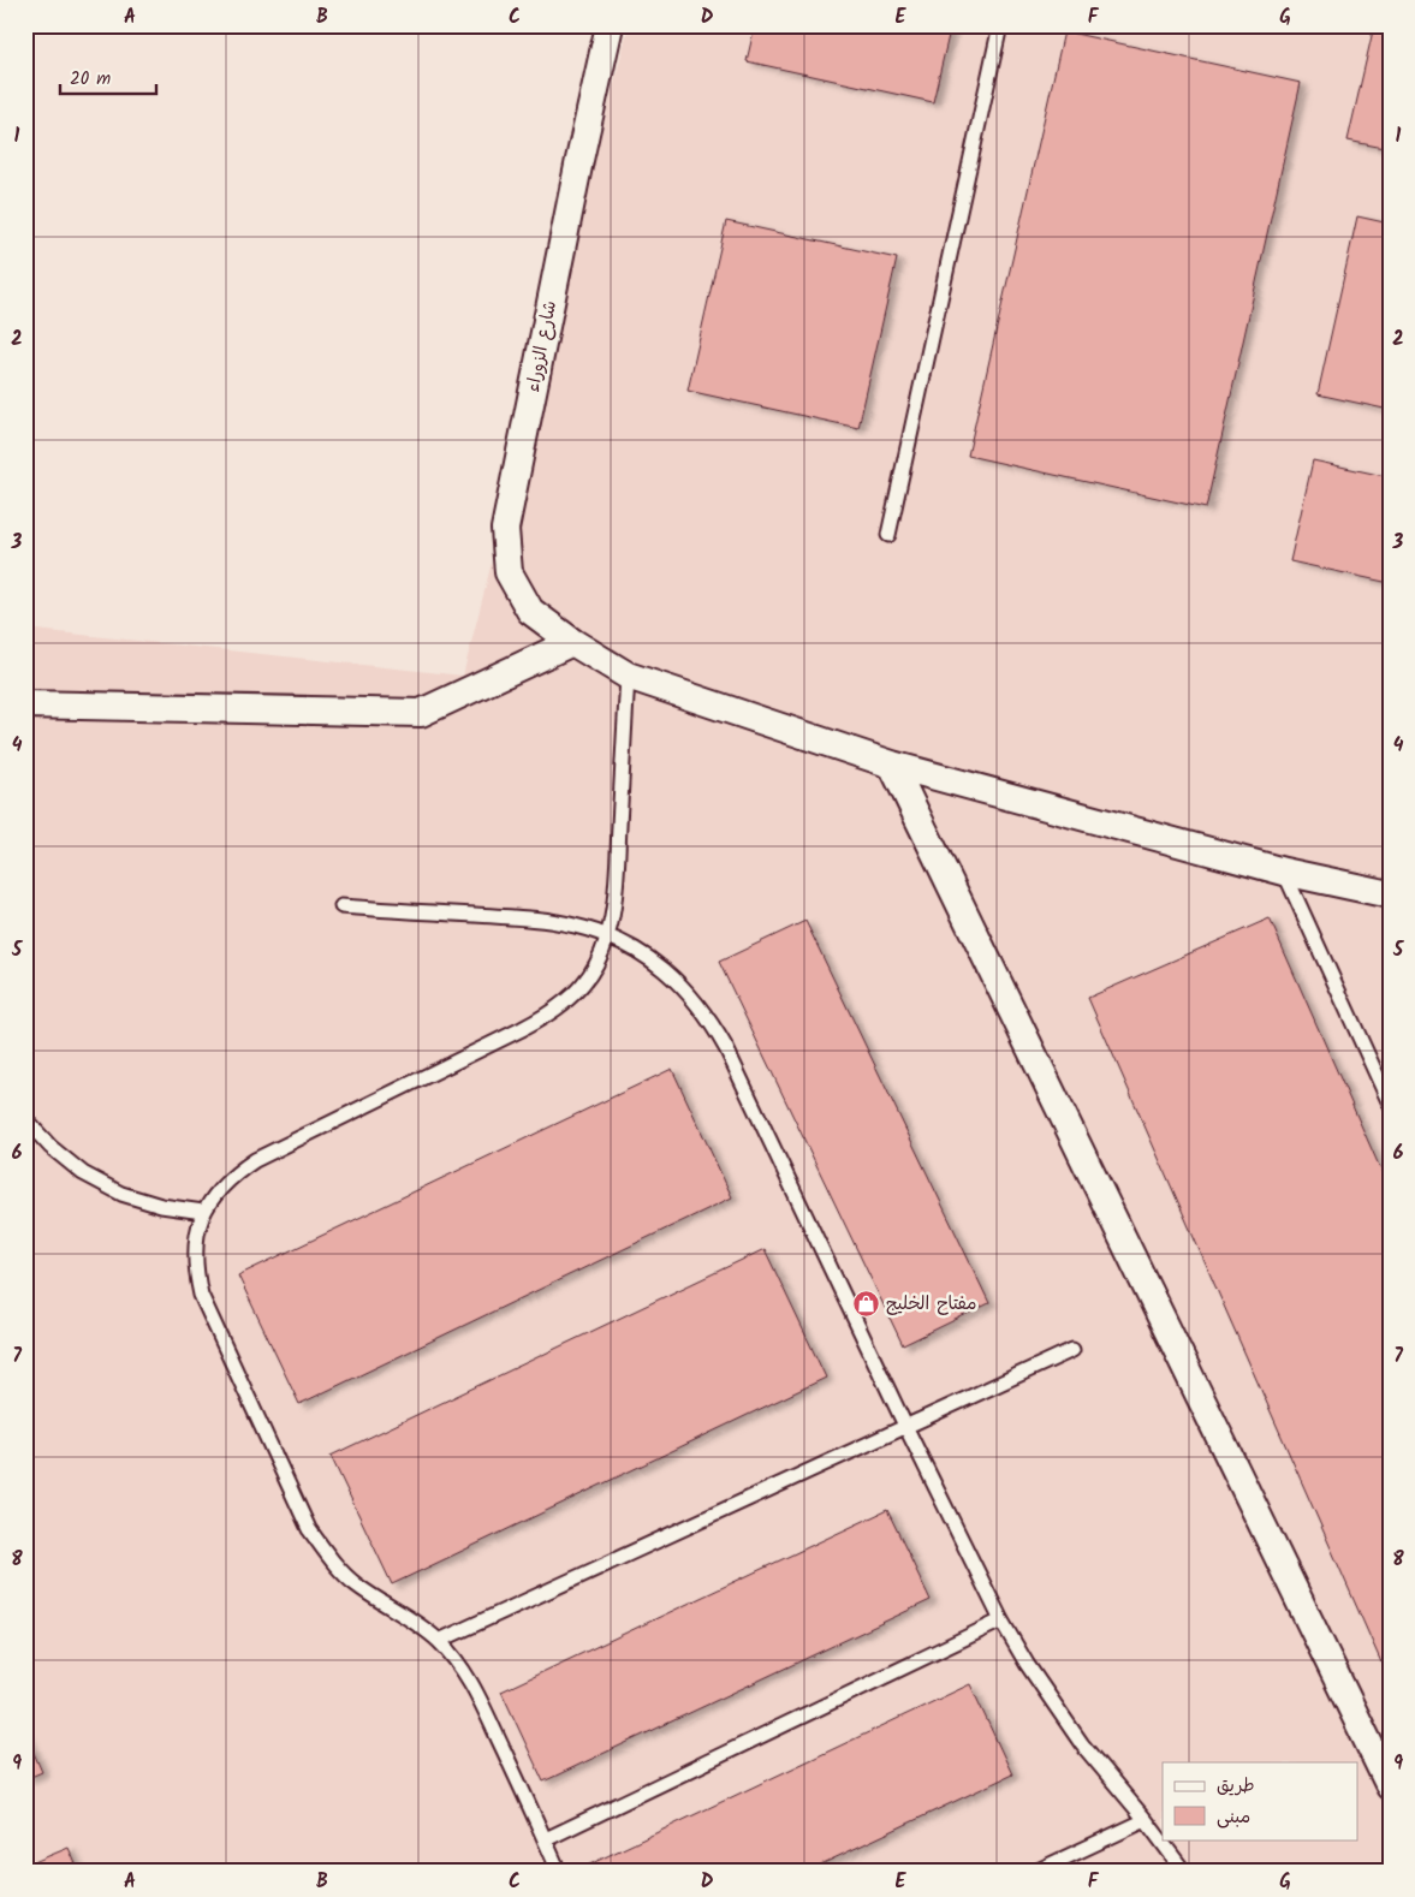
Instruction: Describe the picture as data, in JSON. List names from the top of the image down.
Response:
{
  "streets": {
    "street": ["شارع الزوراء"]
  },
  "places": {
    "shop": ["مفتاح الخليج"]
  },
  "legend": ["طريق", "مبنى"],
  "scale_bar": "20 m",
  "grid": {
    "columns": [
      "A",
      "B",
      "C",
      "D",
      "E",
      "F",
      "G"
    ],
    "rows": [
      "1",
      "2",
      "3",
      "4",
      "5",
      "6",
      "7",
      "8",
      "9"
    ]
  }
}
